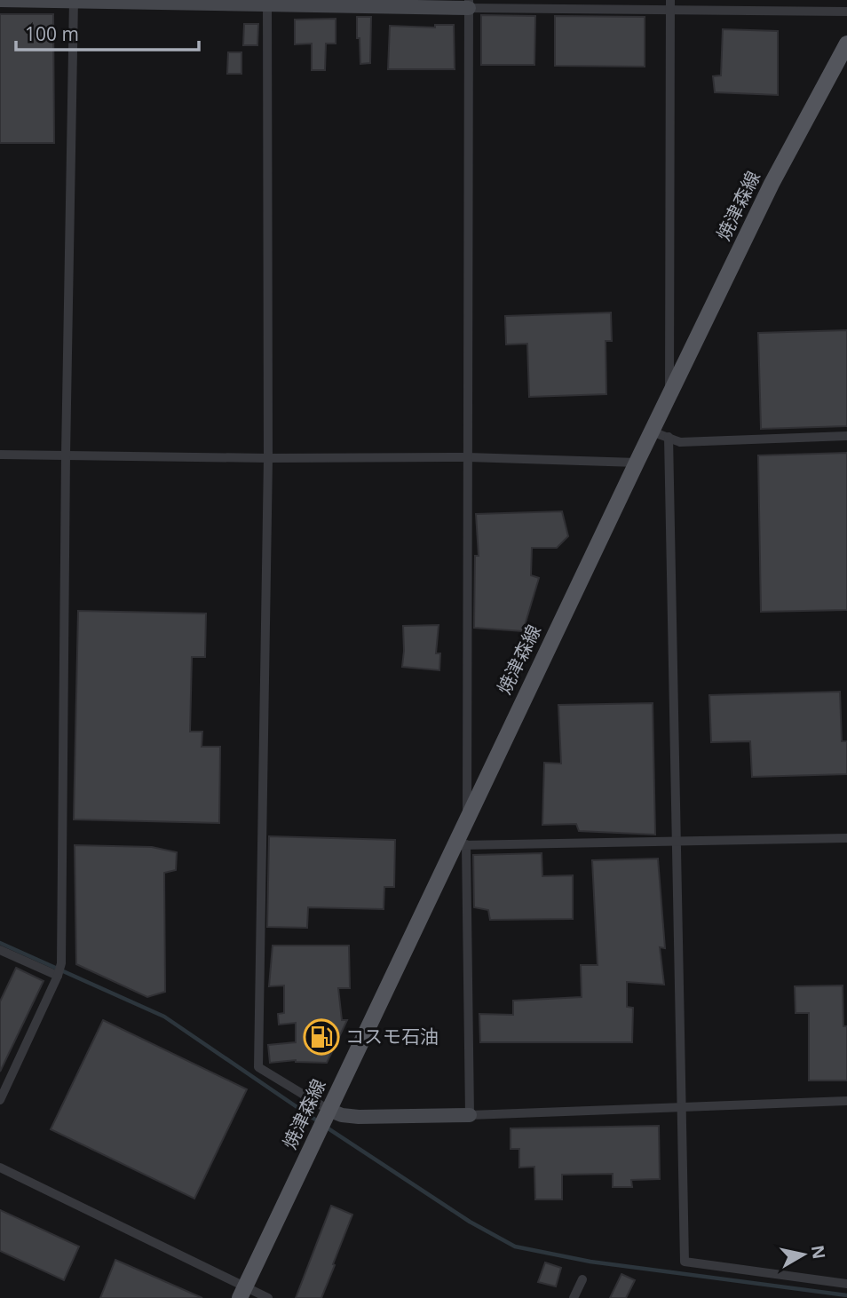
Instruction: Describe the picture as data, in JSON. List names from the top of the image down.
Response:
{
  "streets": {
    "main road": ["焼津森線"]
  },
  "places": {
    "fuel station": ["コスモ石油"]
  },
  "scale_bar": "100 m",
  "north": "right"
}
